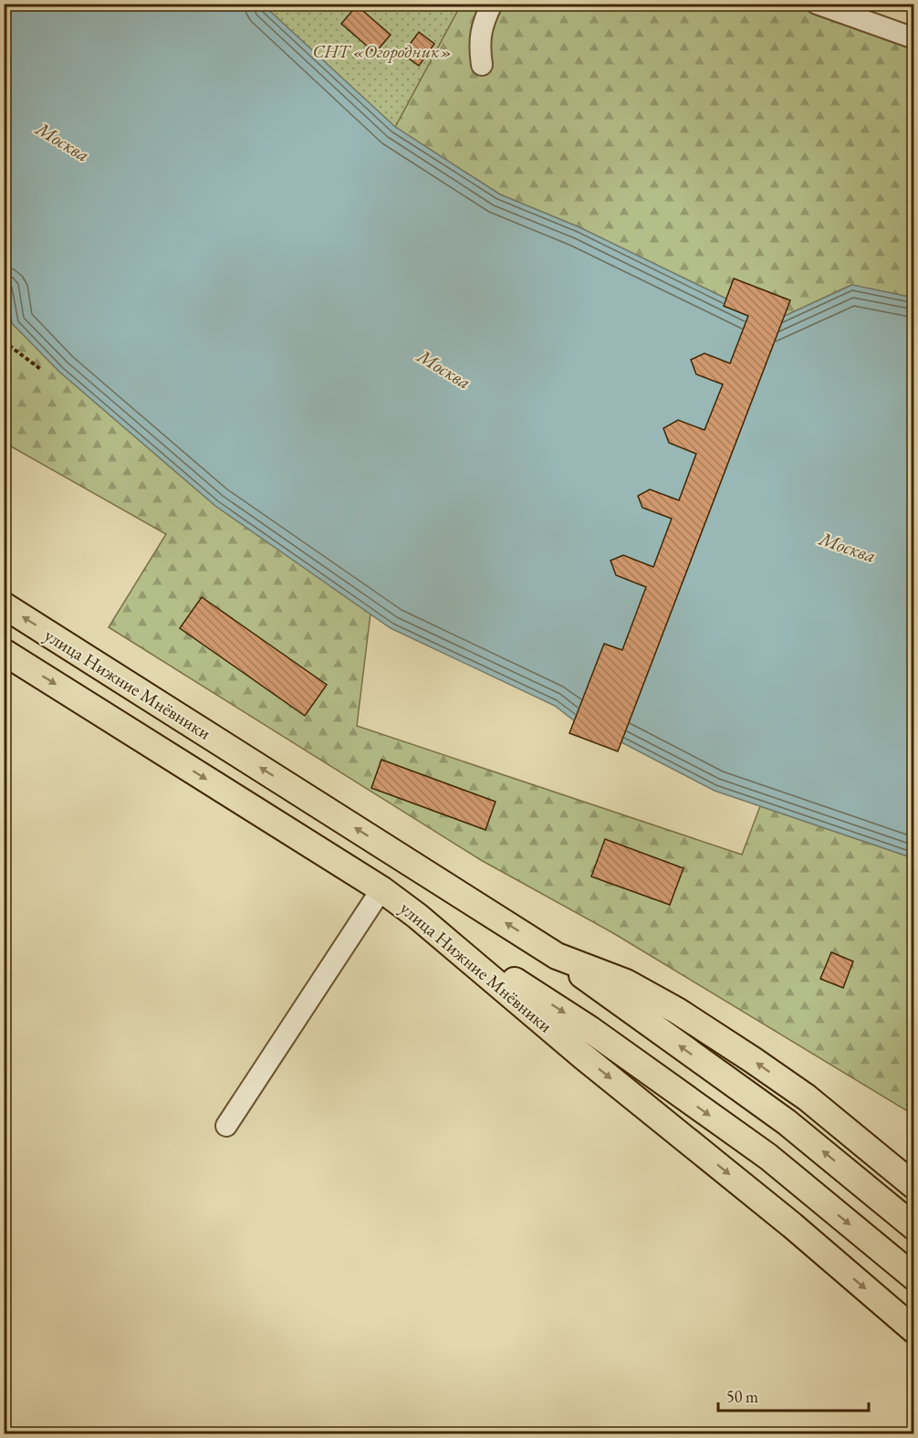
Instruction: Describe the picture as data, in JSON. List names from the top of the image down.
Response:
{
  "streets": {
    "main road": ["улица Нижние Мнёвники"]
  },
  "water": ["Москва"],
  "parks": ["СНТ «Огородник»"],
  "scale_bar": "50 m"
}
